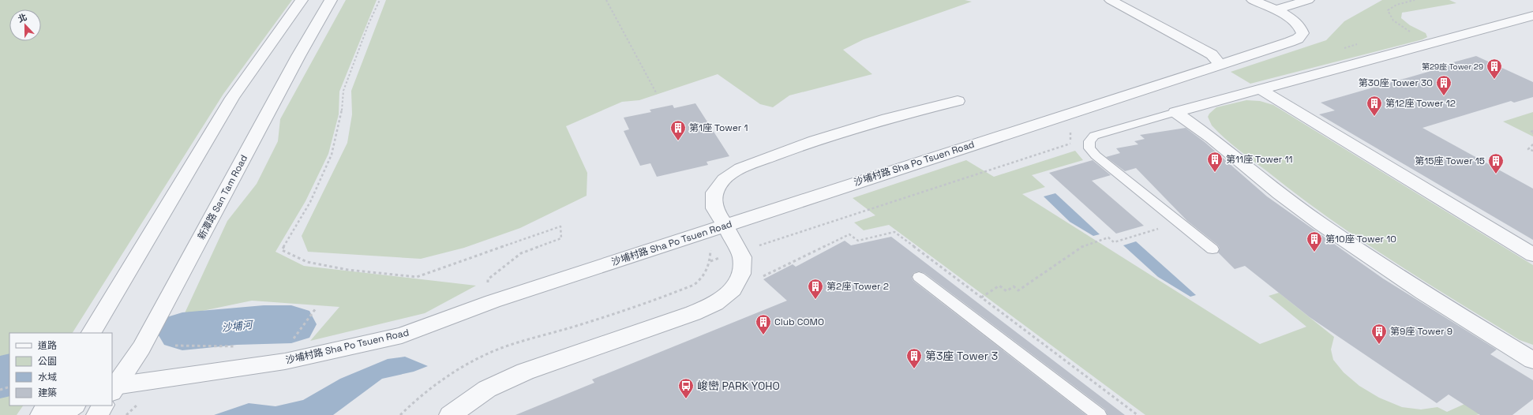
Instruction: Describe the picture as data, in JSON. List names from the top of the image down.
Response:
{
  "streets": {
    "street": ["沙埔村路 Sha Po Tsuen Road", "新潭路 San Tam Road"]
  },
  "crossings": [
    ["沙埔村路 Sha Po Tsuen Road", "新潭路 San Tam Road"]
  ],
  "water": ["沙埔河"],
  "places": {
    "building": [
      "第29座 Tower 29",
      "第30座 Tower 30",
      "第12座 Tower 12",
      "第1座 Tower 1",
      "第11座 Tower 11",
      "第15座 Tower 15",
      "第10座 Tower 10",
      "第2座 Tower 2",
      "Club COMO",
      "第9座 Tower 9",
      "第3座 Tower 3"
    ],
    "bus stop": ["峻巒 PARK YOHO"]
  },
  "legend": [
    "道路",
    "公園",
    "水域",
    "建築"
  ],
  "north": "top"
}
